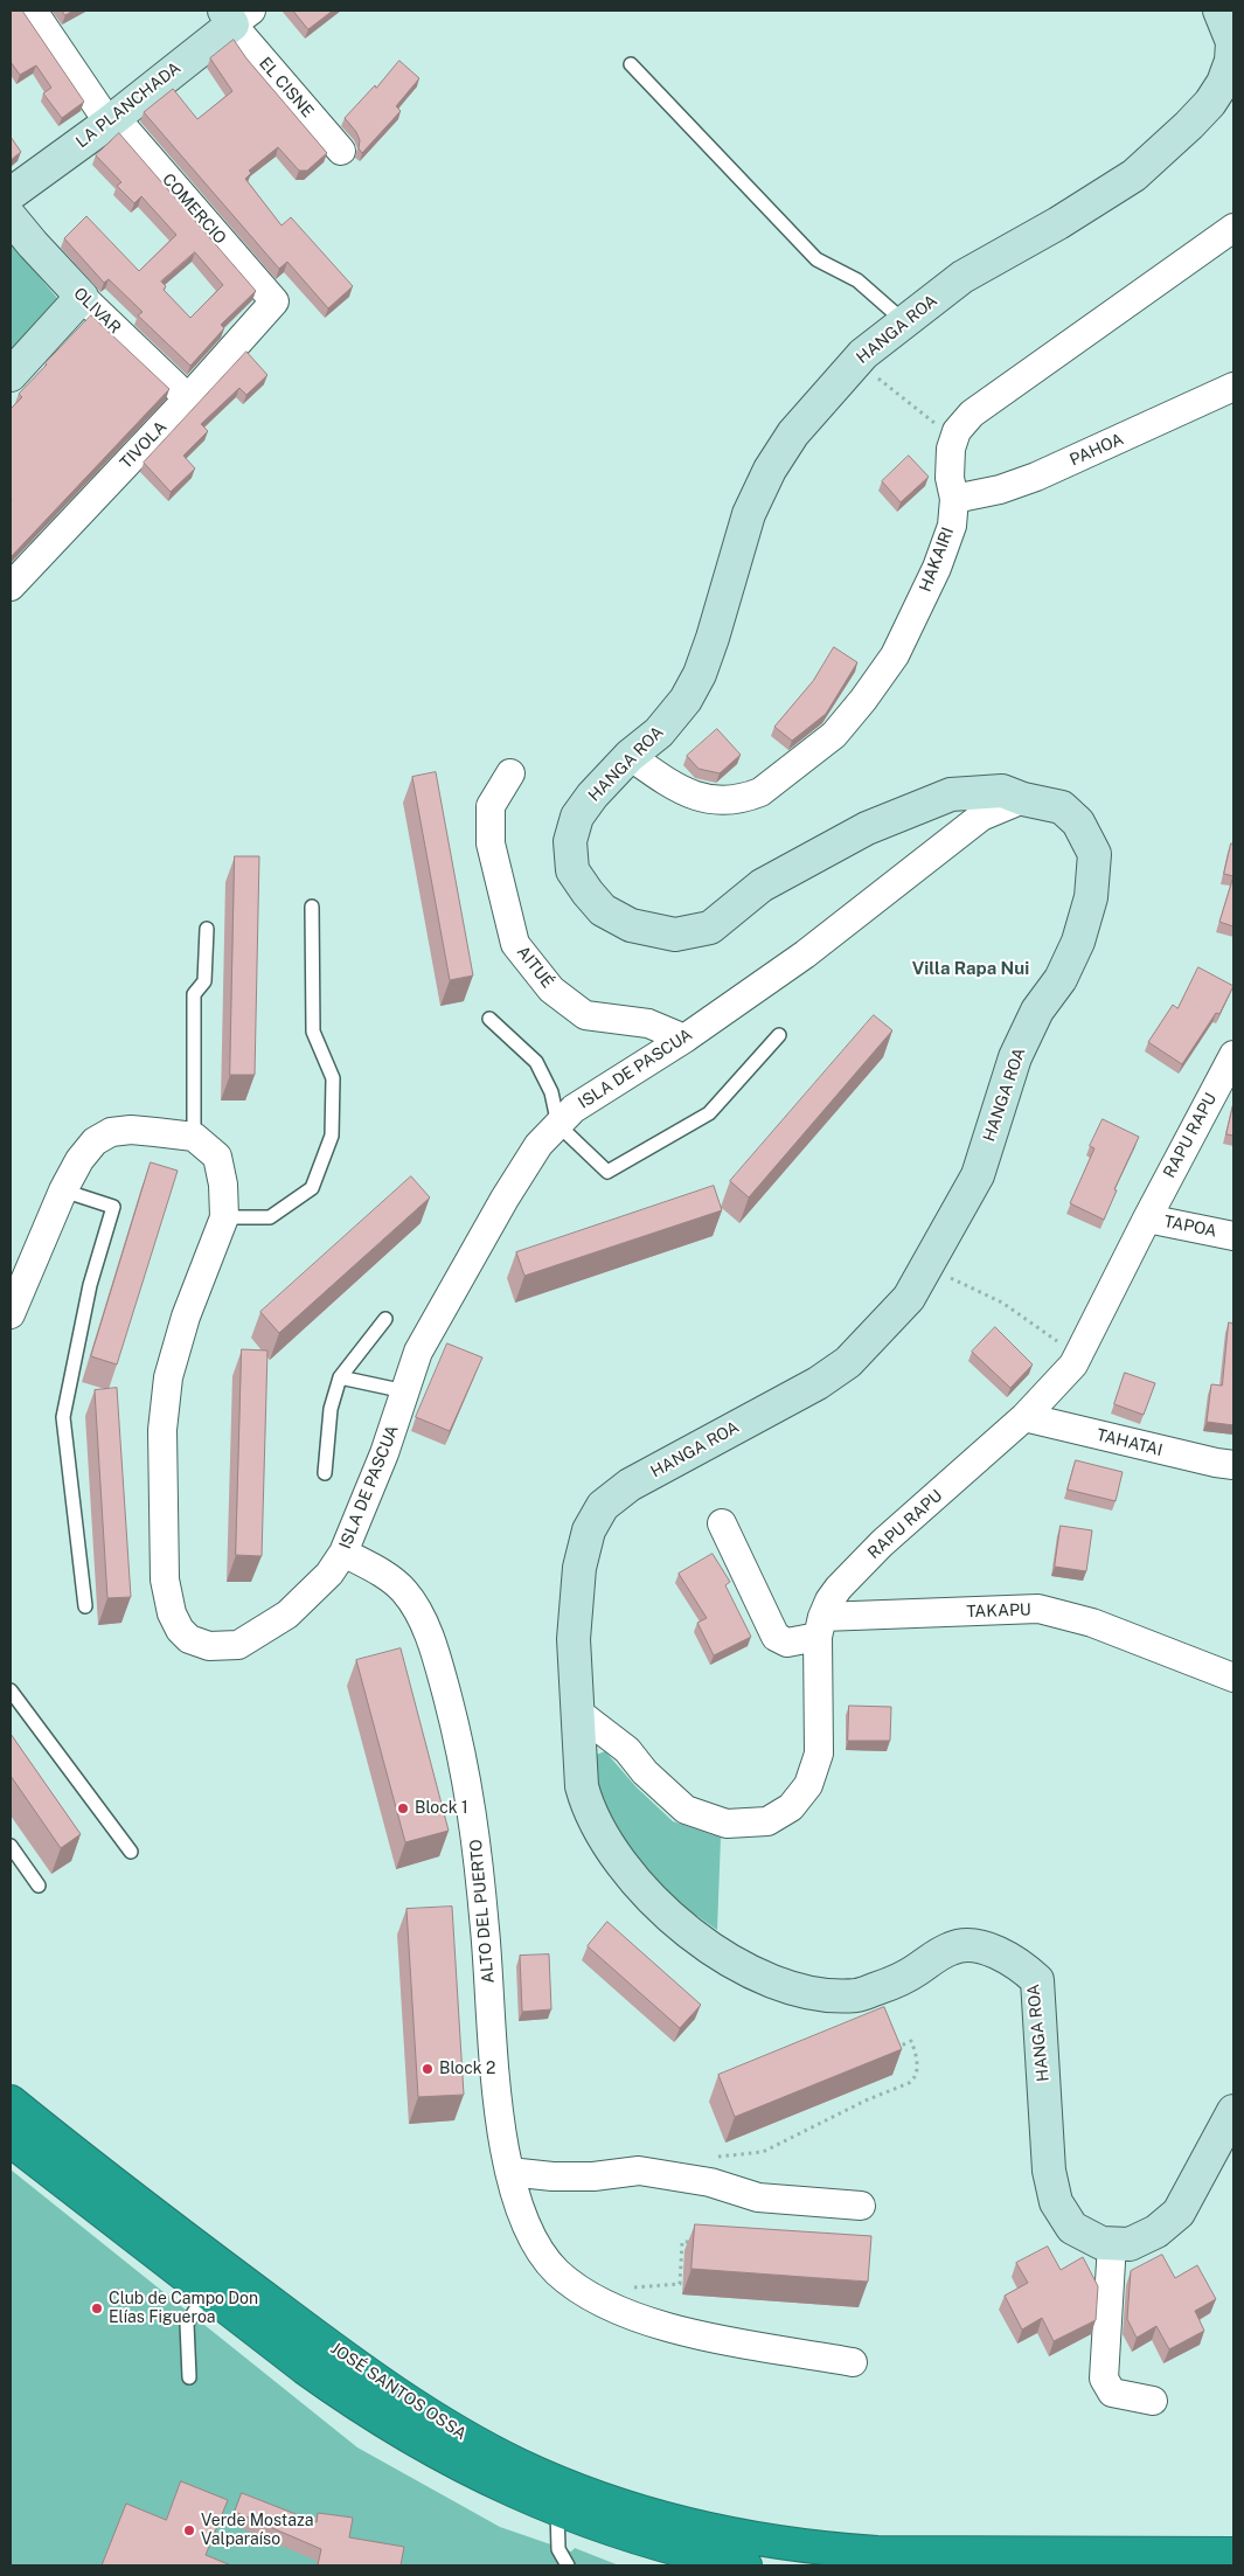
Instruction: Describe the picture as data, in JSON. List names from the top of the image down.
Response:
{
  "streets": {
    "highway": ["JOSÉ SANTOS OSSA"],
    "street": [
      "EL CISNE",
      "LA PLANCHADA",
      "COMERCIO",
      "OLIVAR",
      "HANGA ROA",
      "TIVOLA",
      "PAHOA",
      "HAKAIRI",
      "AITUÉ",
      "ISLA DE PASCUA",
      "RAPU RAPU",
      "TAPOA",
      "TAHATAI",
      "TAKAPU",
      "ALTO DEL PUERTO"
    ]
  },
  "crossings": [
    ["EL CISNE", "LA PLANCHADA"],
    ["LA PLANCHADA", "COMERCIO"],
    ["COMERCIO", "TIVOLA"],
    ["OLIVAR", "TIVOLA"],
    ["HANGA ROA", "HAKAIRI"],
    ["HANGA ROA", "ISLA DE PASCUA"],
    ["HANGA ROA", "RAPU RAPU"],
    ["PAHOA", "HAKAIRI"],
    ["AITUÉ", "ISLA DE PASCUA"],
    ["ISLA DE PASCUA", "ALTO DEL PUERTO"],
    ["RAPU RAPU", "TAPOA"],
    ["RAPU RAPU", "TAHATAI"],
    ["RAPU RAPU", "TAKAPU"]
  ],
  "districts": ["Villa Rapa Nui"],
  "places": [
    "Block 1",
    "Block 2",
    "Club de Campo Don Elías Figueroa",
    "Verde Mostaza Valparaíso"
  ]
}
